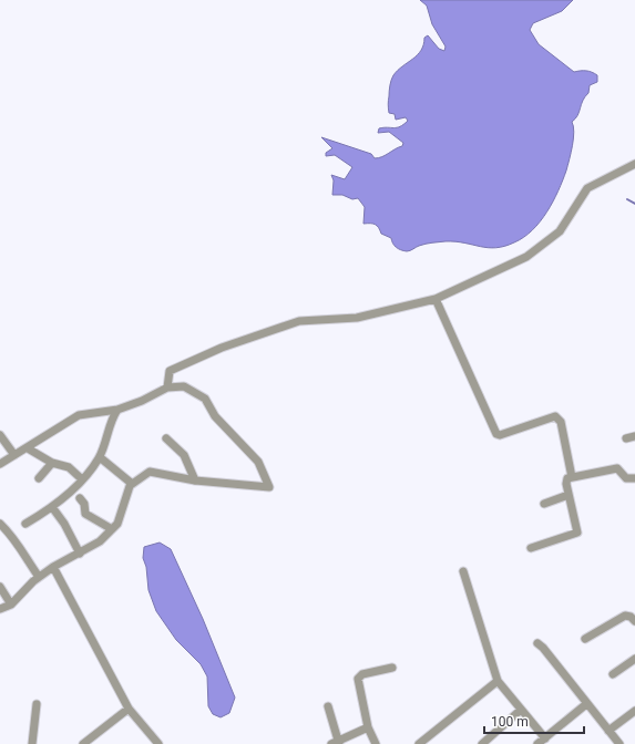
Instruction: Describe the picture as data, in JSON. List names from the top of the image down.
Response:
{
  "scale_bar": "100 m"
}
